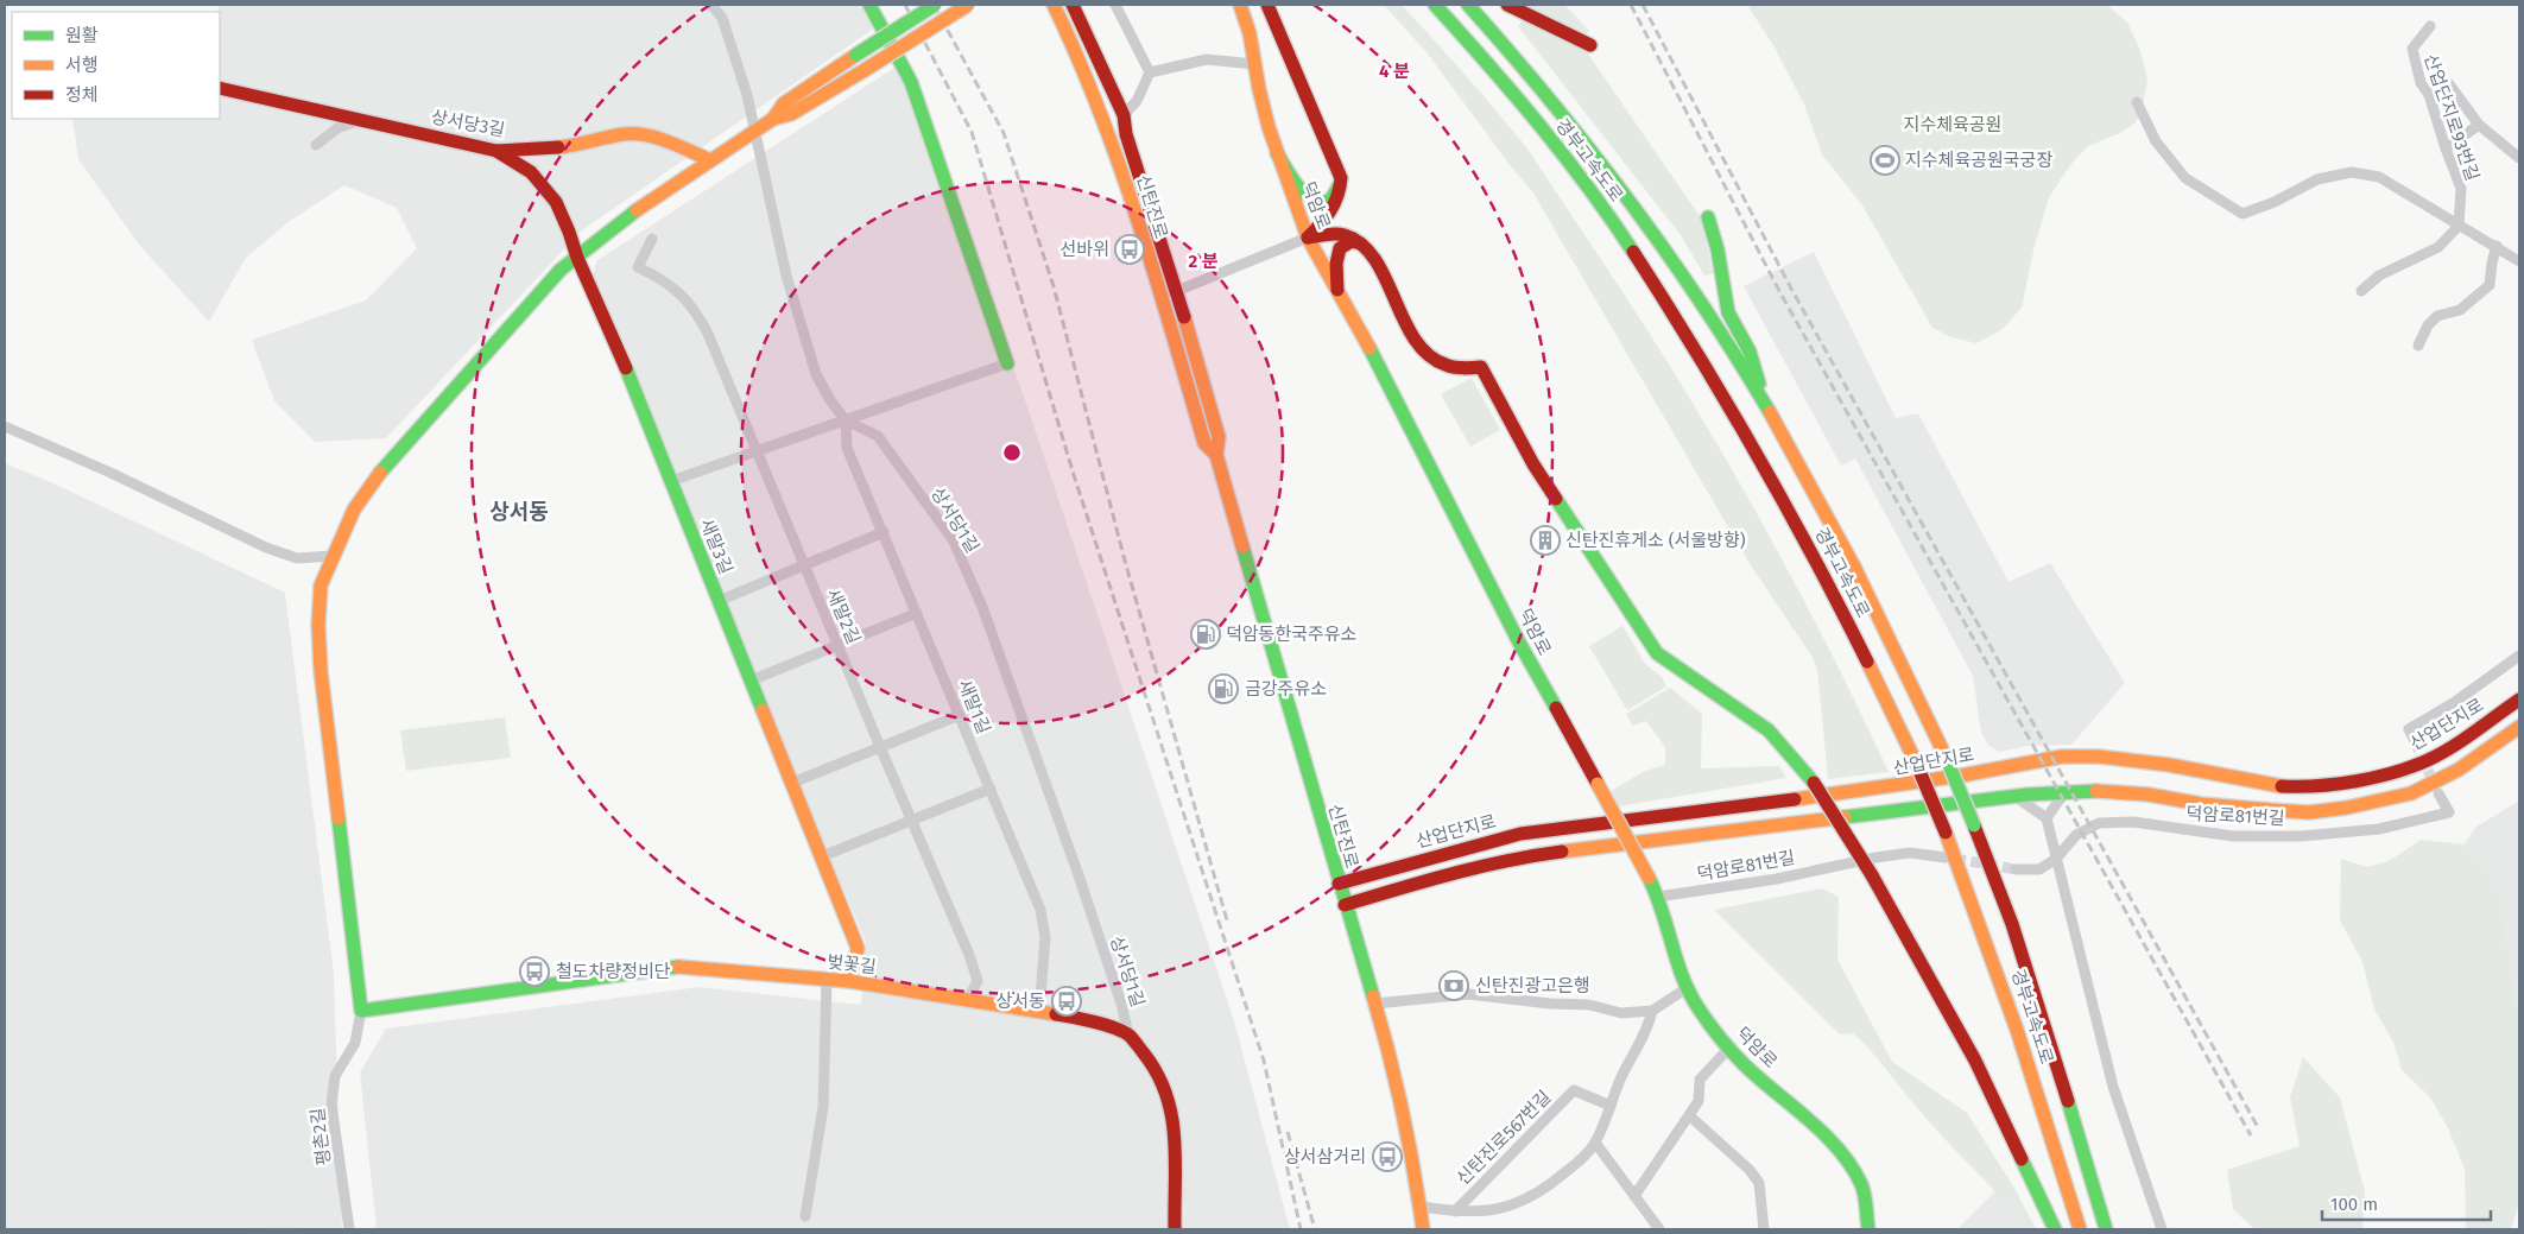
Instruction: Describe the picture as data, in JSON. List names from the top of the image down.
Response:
{
  "streets": {
    "main road": [
      "상서당3길",
      "경부고속도로",
      "덕암로",
      "신탄진로",
      "새말3길",
      "산업단지로",
      "벚꽃길"
    ],
    "street": [
      "산업단지로93번길",
      "상서당1길",
      "새말2길",
      "새말1길",
      "덕암로81번길",
      "평촌2길",
      "신탄진로567번길"
    ]
  },
  "crossings": [
    ["상서당3길", "새말3길"],
    ["덕암로", "덕암로81번길"],
    ["신탄진로", "산업단지로"],
    ["신탄진로", "신탄진로567번길"],
    ["상서당1길", "새말1길"],
    ["상서당1길", "벚꽃길"],
    ["새말3길", "벚꽃길"],
    ["새말2길", "벚꽃길"],
    ["새말1길", "벚꽃길"],
    ["벚꽃길", "평촌2길"]
  ],
  "districts": ["상서동"],
  "parks": ["지수체육공원"],
  "places": {
    "sports": ["지수체육공원국궁장"],
    "bus stop": [
      "선바위",
      "철도차량정비단",
      "상서동",
      "상서삼거리"
    ],
    "building": ["신탄진휴게소 (서울방향)"],
    "fuel station": ["덕암동한국주유소", "금강주유소"],
    "bank": ["신탄진광고은행"]
  },
  "legend": ["원활", "서행", "정체"],
  "scale_bar": "100 m",
  "rings": ["4 분", "2 분"]
}
